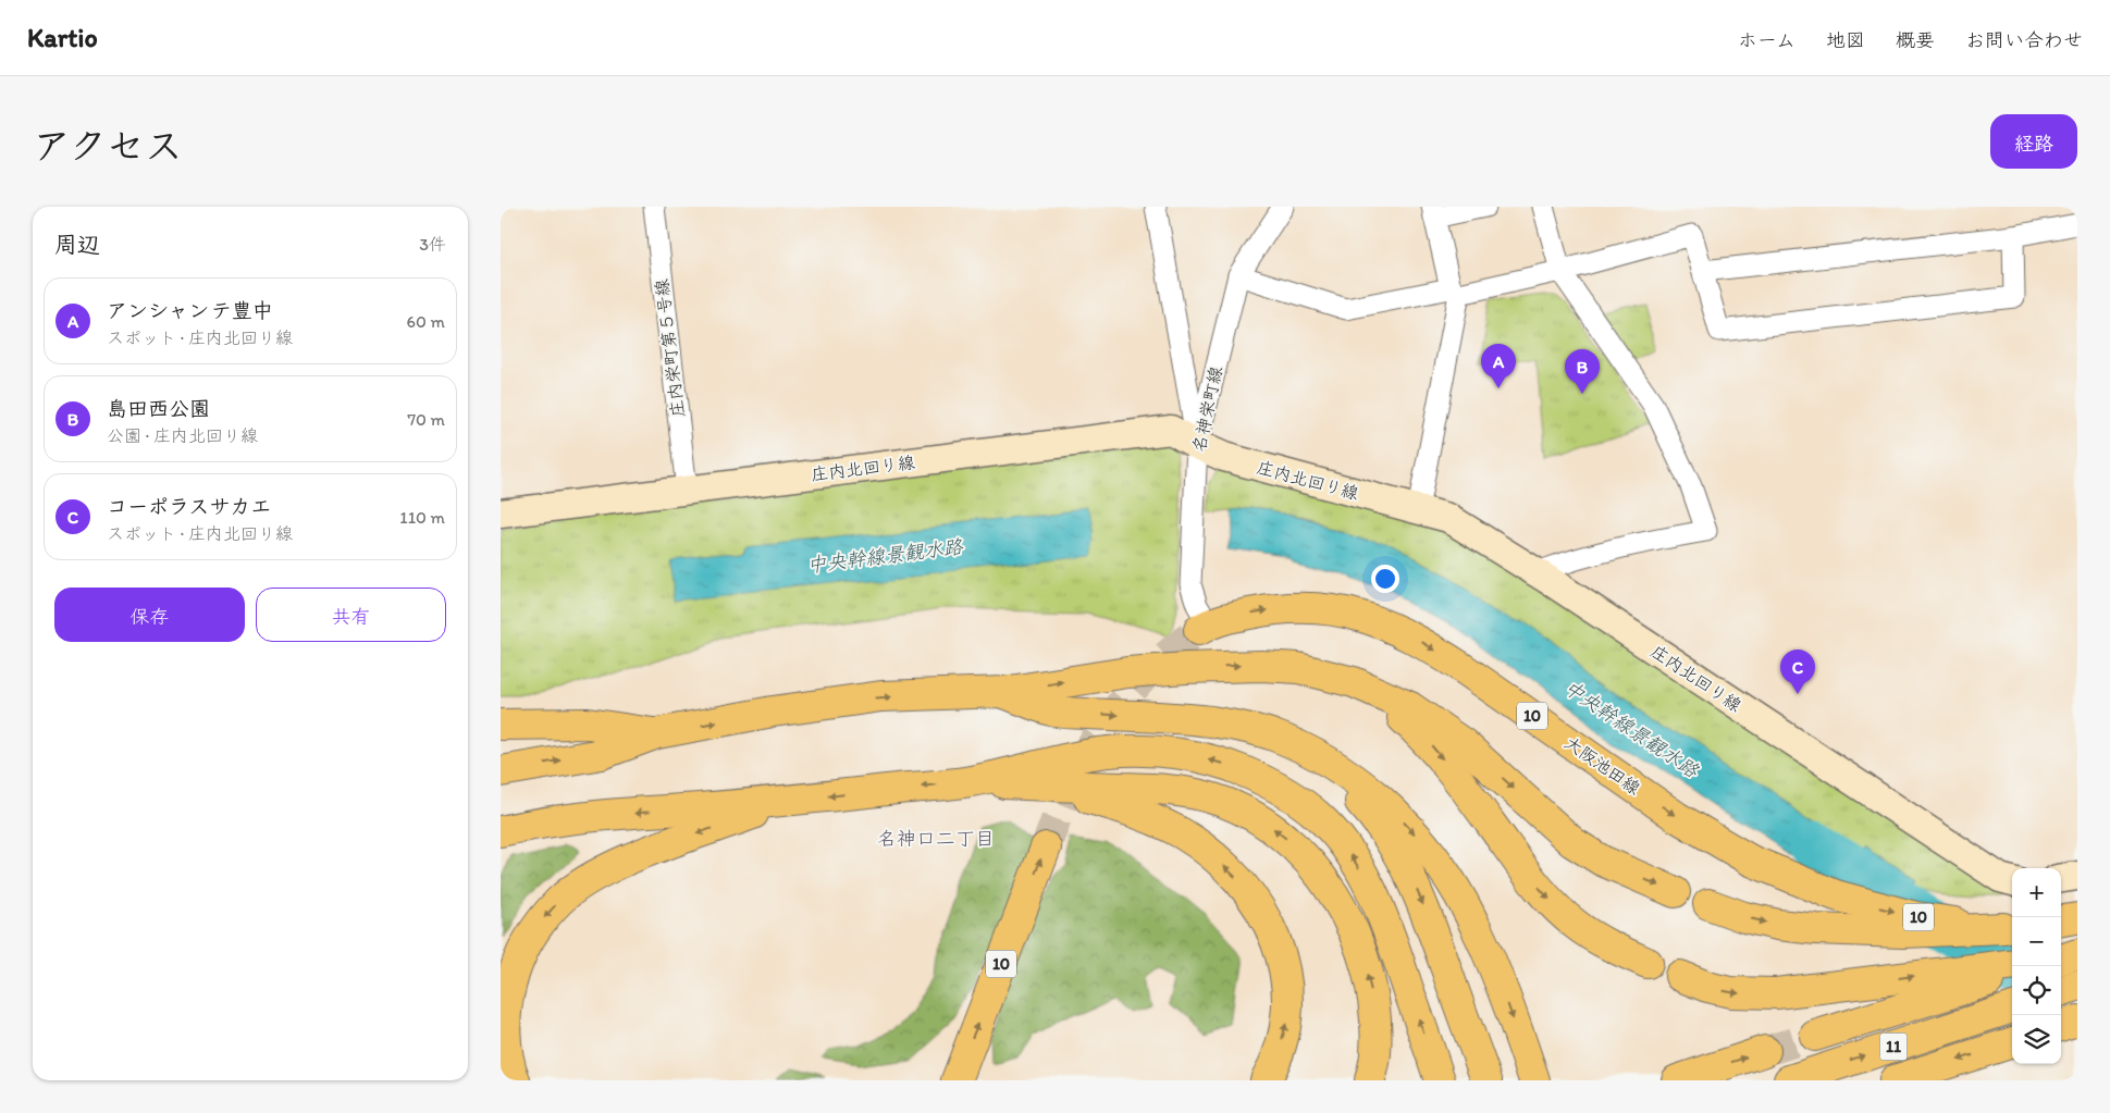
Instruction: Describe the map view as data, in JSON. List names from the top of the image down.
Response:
{
  "streets": {
    "main road": ["10", "大阪池田線", "11"],
    "street": ["庄内栄町第５号線", "名神栄町線", "庄内北回り線"]
  },
  "crossings": [
    ["庄内栄町第５号線", "庄内北回り線"],
    ["名神栄町線", "庄内北回り線"],
    ["名神栄町線", "大阪池田線"]
  ],
  "districts": ["名神口二丁目"],
  "water": ["中央幹線景観水路"],
  "page": {
    "header": "Kartio",
    "nav": [
      "ホーム",
      "地図",
      "概要",
      "お問い合わせ"
    ],
    "title": "アクセス",
    "buttons": [
      "経路",
      ["保存", "共有"]
    ],
    "heading": ["周辺", "3件"],
    "list": [
      {
        "mark": "A",
        "name": "アンシャンテ豊中",
        "note": "スポット · 庄内北回り線",
        "value": "60 m"
      },
      {
        "mark": "B",
        "name": "島田西公園",
        "note": "公園 · 庄内北回り線",
        "value": "70 m"
      },
      {
        "mark": "C",
        "name": "コーポラスサカエ",
        "note": "スポット · 庄内北回り線",
        "value": "110 m"
      }
    ],
    "pins": ["A", "B", "C"],
    "map_buttons": ["+", "−"]
  }
}
